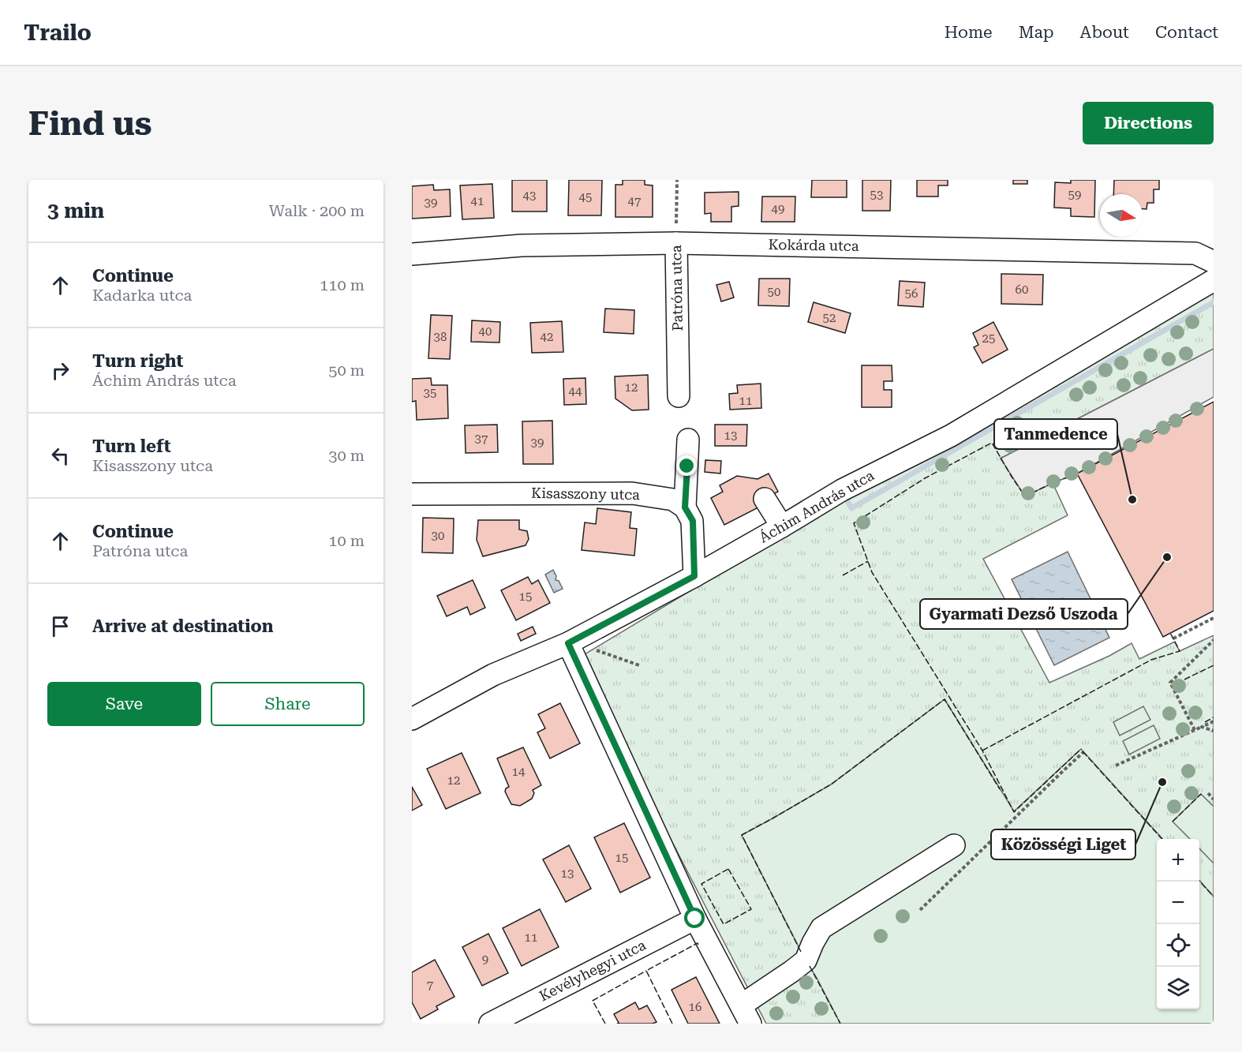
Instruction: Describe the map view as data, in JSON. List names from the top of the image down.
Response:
{
  "streets": {
    "street": [
      "Kokárda utca",
      "Patróna utca",
      "Kisasszony utca",
      "Áchim András utca",
      "Kevélyhegyi utca"
    ]
  },
  "crossings": [
    ["Kokárda utca", "Patróna utca"]
  ],
  "places": ["Tanmedence", "Gyarmati Dezső Uszoda", "Közösségi Liget"],
  "house_numbers": [
    "53",
    "59",
    "43",
    "45",
    "41",
    "47",
    "39",
    "49",
    "60",
    "50",
    "56",
    "52",
    "40",
    "38",
    "42",
    "25",
    "12",
    "44",
    "35",
    "11",
    "13",
    "37",
    "39",
    "30",
    "15",
    "14",
    "12",
    "15",
    "13",
    "11",
    "9",
    "7",
    "16"
  ],
  "north": "right",
  "page": {
    "header": "Trailo",
    "nav": [
      "Home",
      "Map",
      "About",
      "Contact"
    ],
    "buttons": [
      "Directions",
      ["Save", "Share"]
    ],
    "title": "Find us",
    "heading": ["3 min", "Walk · 200 m"],
    "list": [
      ["Continue", "Kadarka utca", "110 m"],
      ["Turn right", "Áchim András utca", "50 m"],
      ["Turn left", "Kisasszony utca", "30 m"],
      ["Continue", "Patróna utca", "10 m"],
      "Arrive at destination"
    ],
    "map_buttons": ["+", "−"]
  }
}
